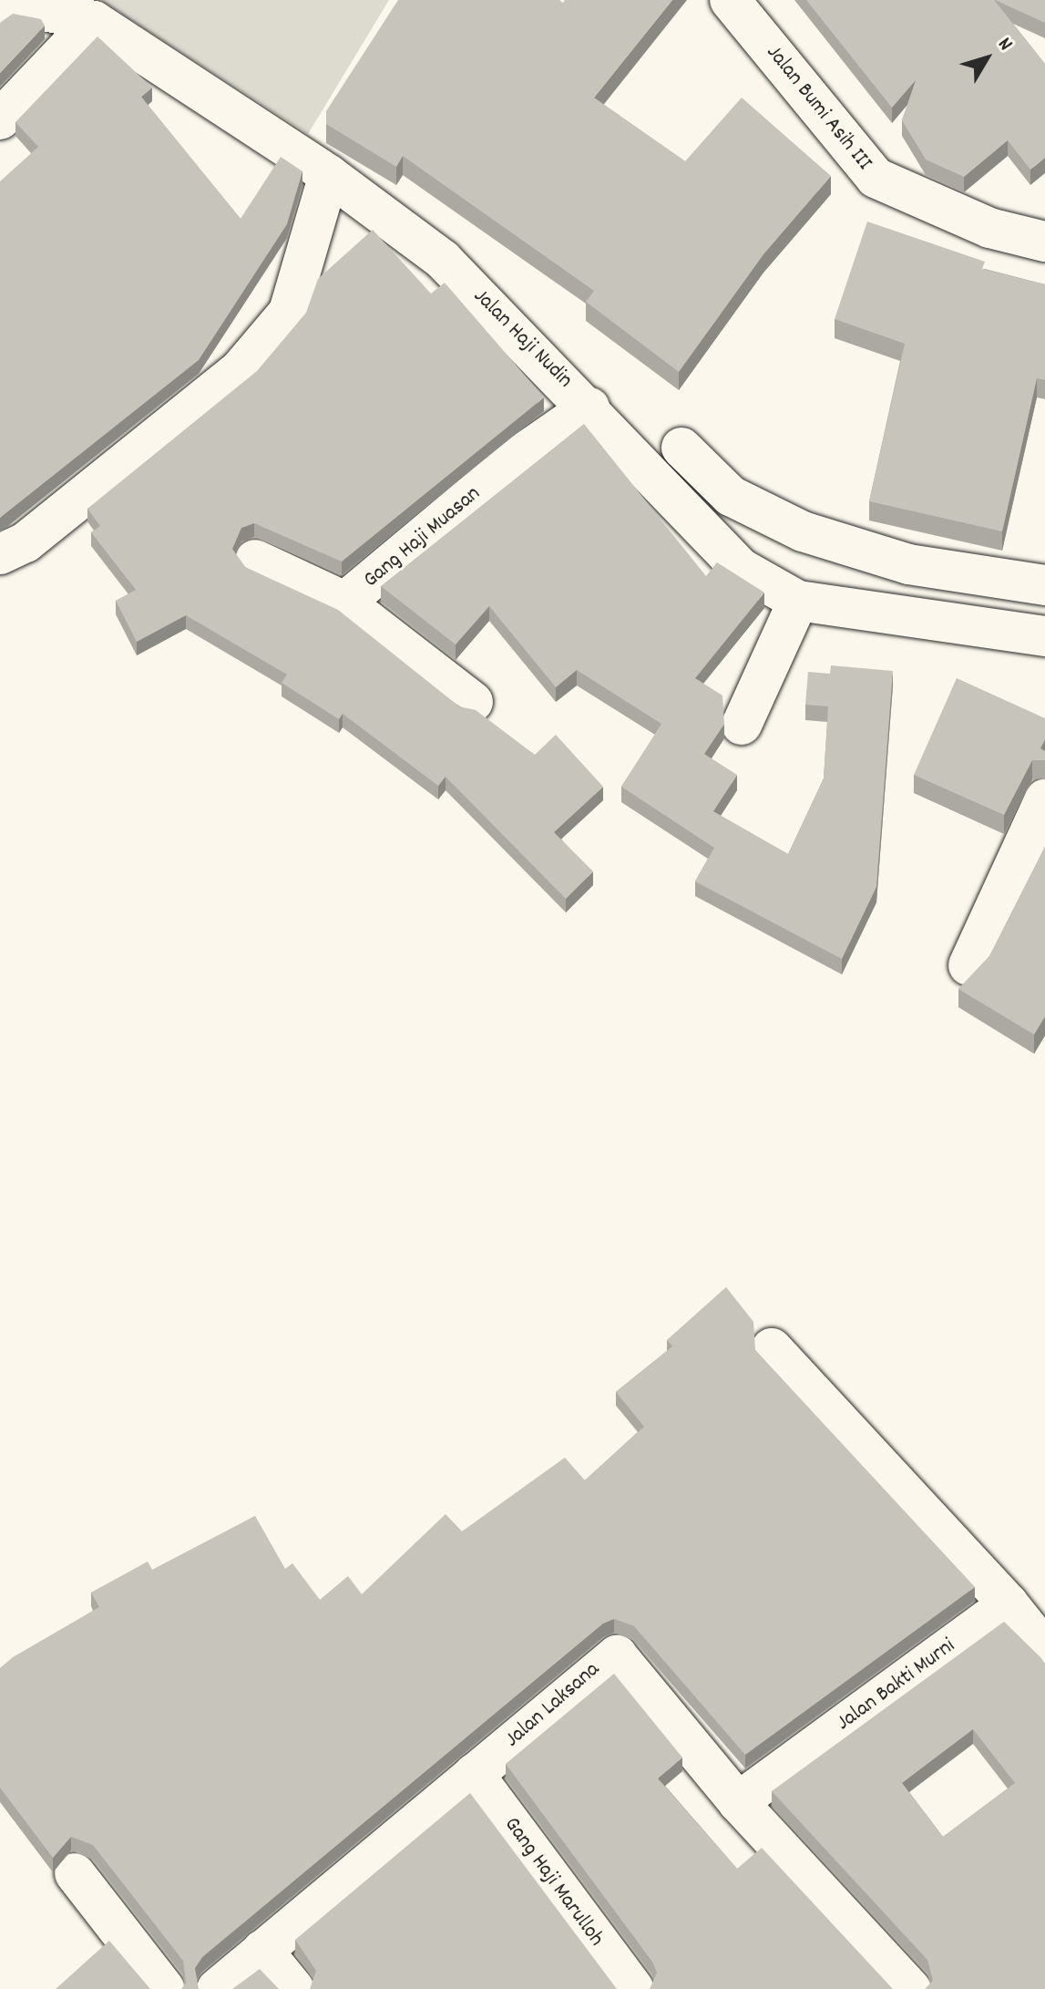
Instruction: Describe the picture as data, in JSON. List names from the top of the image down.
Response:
{
  "streets": {
    "street": [
      "Jalan Bumi Asih III",
      "Jalan Haji Nudin",
      "Gang Haji Muasan",
      "Jalan Bakti Murni",
      "Jalan Laksana",
      "Gang Haji Marulloh"
    ]
  },
  "crossings": [
    ["Jalan Haji Nudin", "Gang Haji Muasan"],
    ["Jalan Bakti Murni", "Jalan Laksana"],
    ["Jalan Laksana", "Gang Haji Marulloh"]
  ],
  "north": "top right"
}
